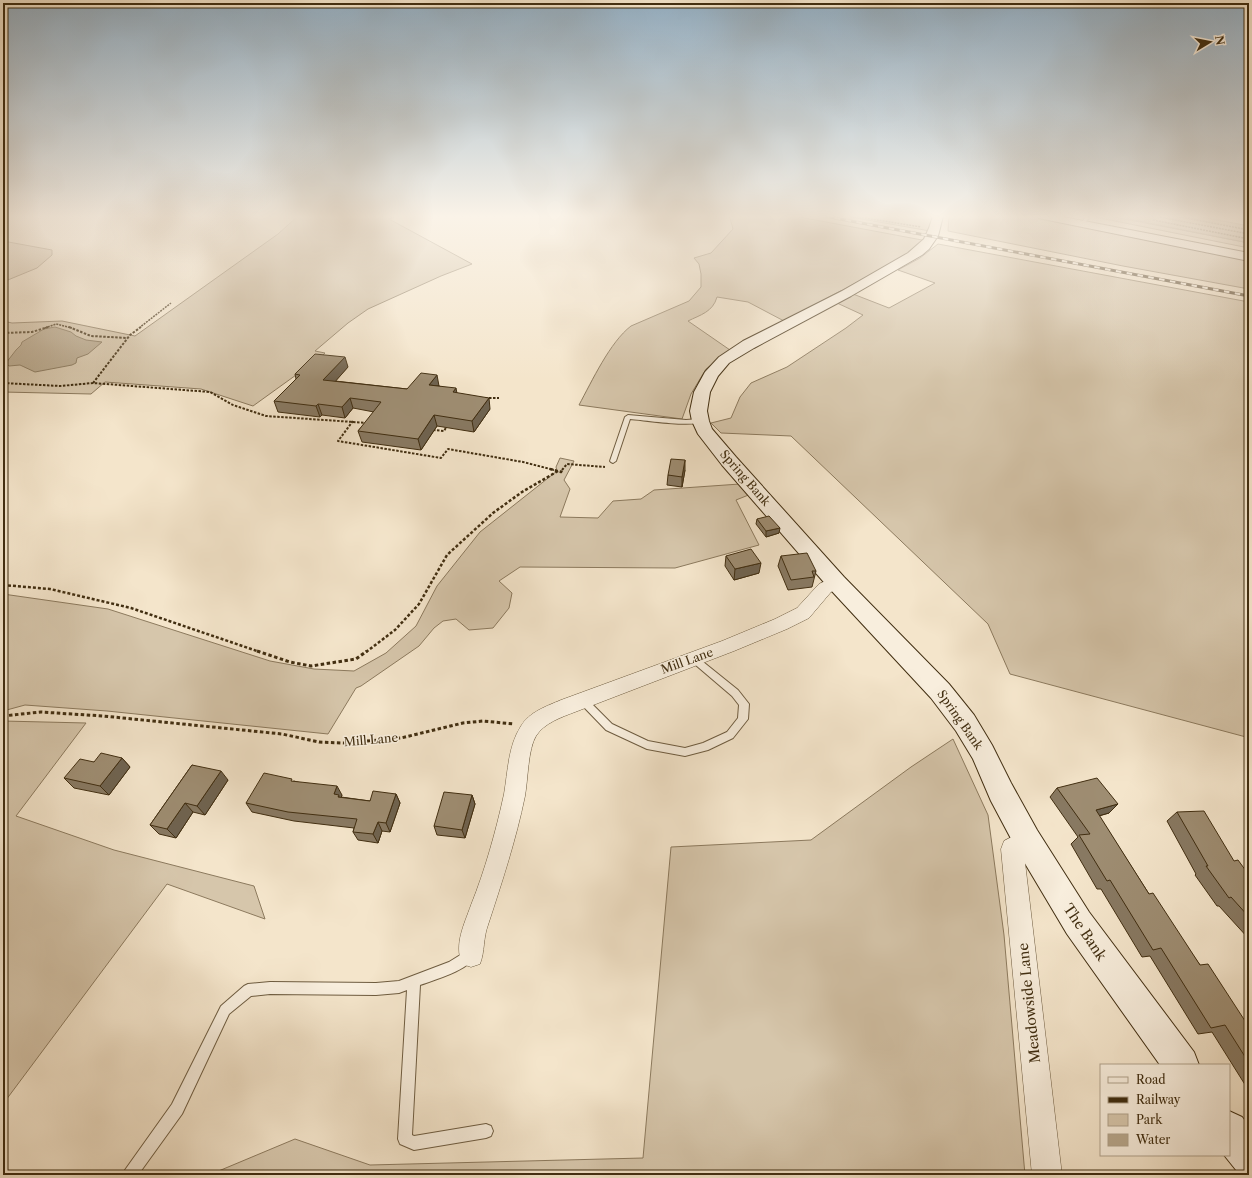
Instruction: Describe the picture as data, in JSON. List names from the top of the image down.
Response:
{
  "streets": {
    "street": [
      "Spring Bank",
      "Mill Lane",
      "The Bank",
      "Meadowside Lane"
    ]
  },
  "crossings": [
    ["Spring Bank", "Mill Lane"],
    ["Spring Bank", "The Bank"],
    ["The Bank", "Meadowside Lane"]
  ],
  "legend": [
    "Road",
    "Railway",
    "Park",
    "Water"
  ],
  "north": "right"
}
